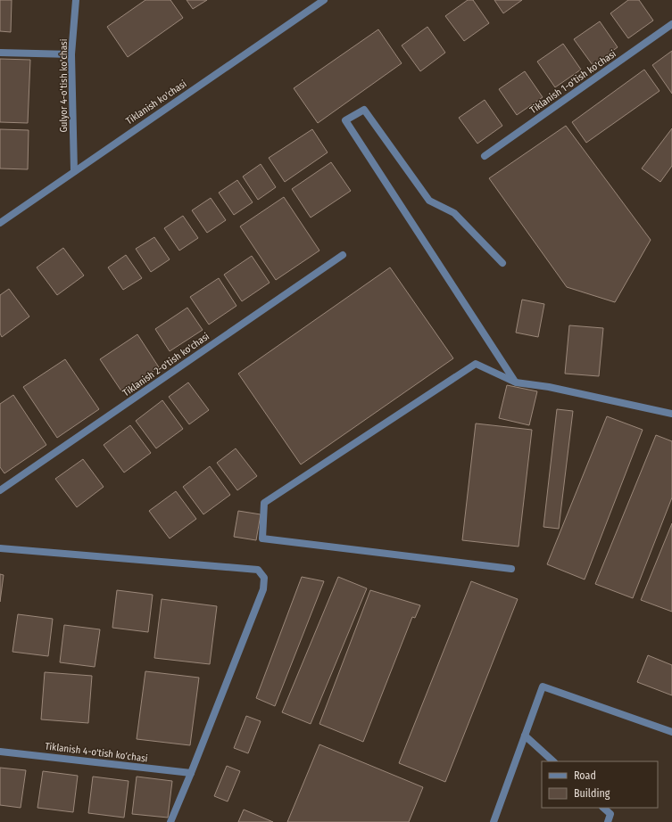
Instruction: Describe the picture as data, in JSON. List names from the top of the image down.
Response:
{
  "streets": {
    "street": [
      "Tiklanish 1-o'tish ko'chasi",
      "Gulyor 4-o'tish ko'chasi",
      "Tiklanish ko'chasi",
      "Tiklanish 2-o'tish ko'chasi",
      "Tiklanish 4-o'tish ko‘chasi"
    ]
  },
  "crossings": [
    ["Gulyor 4-o'tish ko'chasi", "Tiklanish ko'chasi"]
  ],
  "legend": ["Road", "Building"]
}
